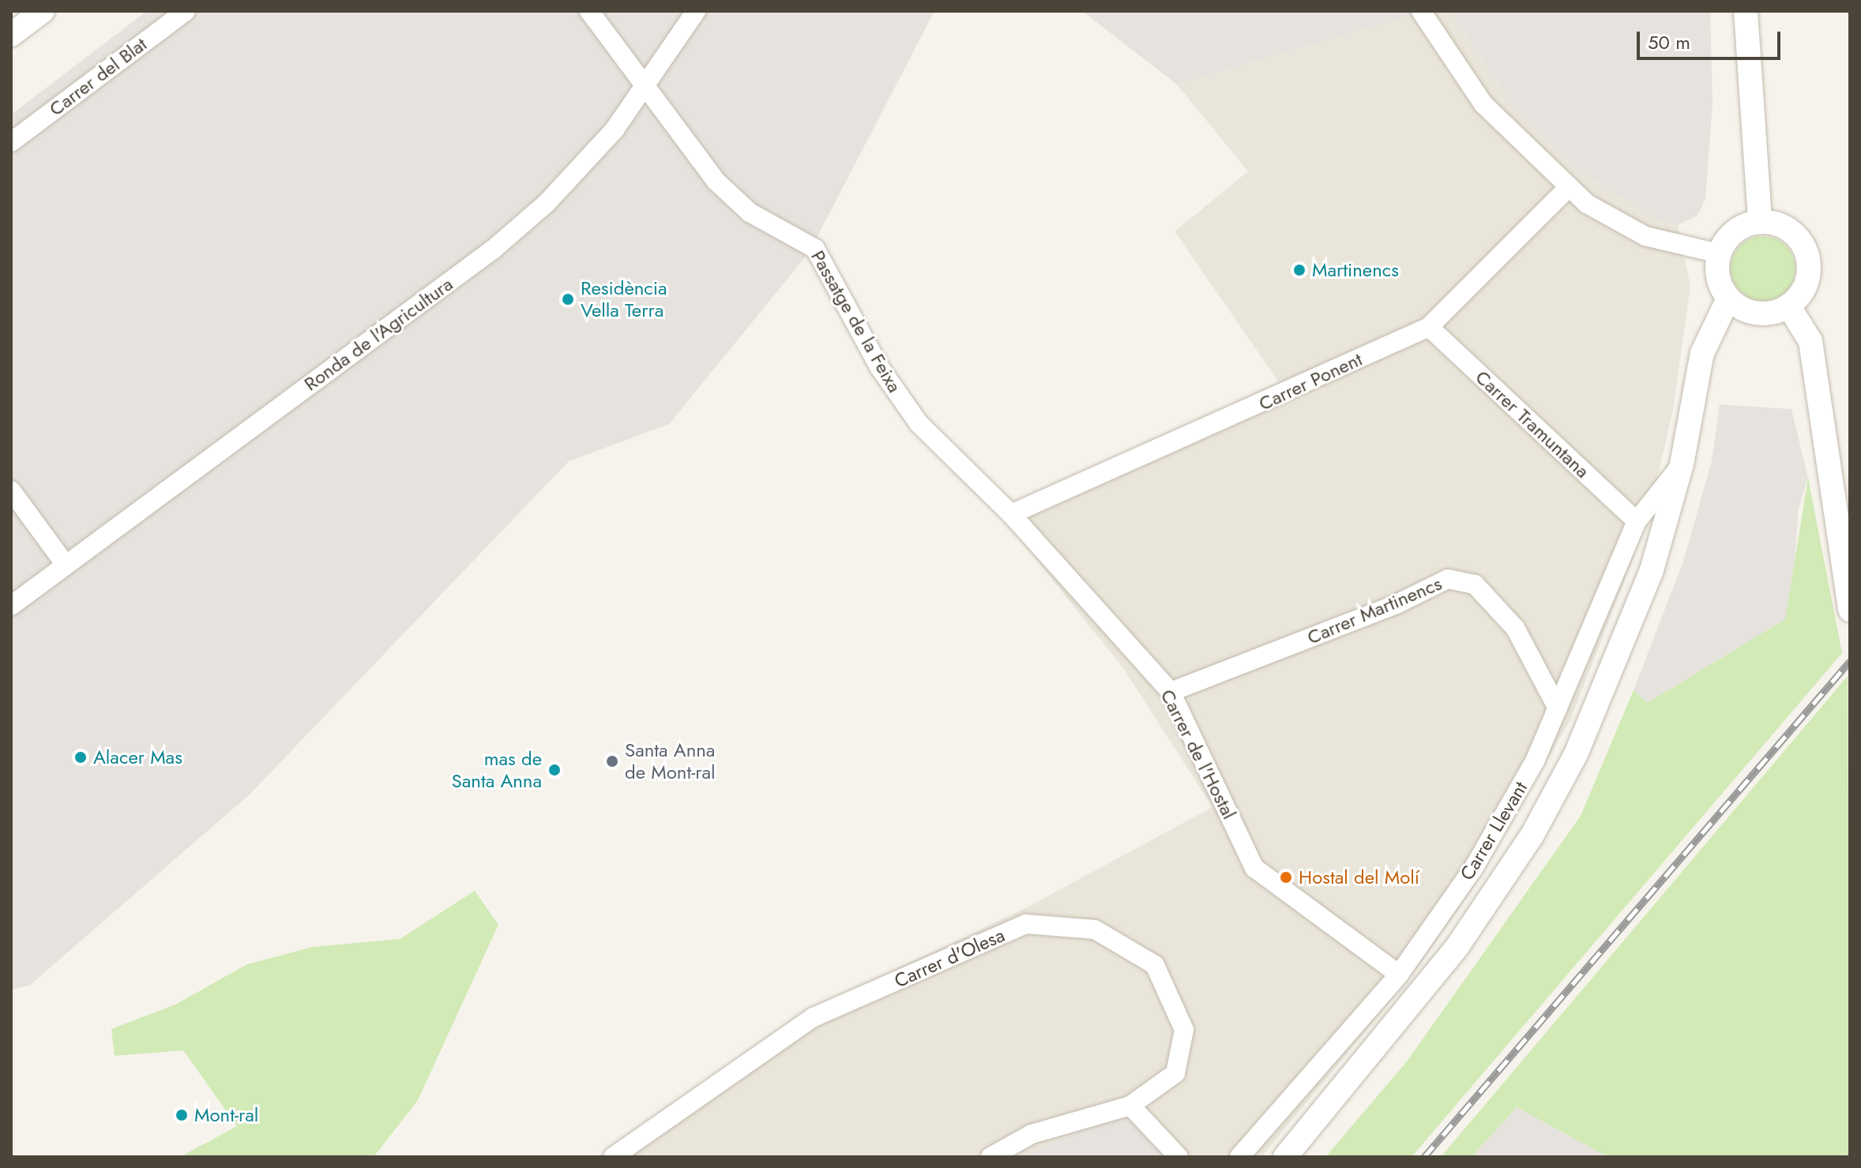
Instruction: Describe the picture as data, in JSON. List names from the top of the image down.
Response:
{
  "streets": {
    "street": [
      "Carrer del Blat",
      "Passatge de la Feixa",
      "Ronda de l'Agricultura",
      "Carrer Ponent",
      "Carrer Tramuntana",
      "Carrer Martinencs",
      "Carrer de l'Hostal",
      "Carrer Llevant",
      "Carrer d'Olesa"
    ]
  },
  "crossings": [
    ["Passatge de la Feixa", "Ronda de l'Agricultura"],
    ["Passatge de la Feixa", "Carrer Ponent"],
    ["Passatge de la Feixa", "Carrer de l'Hostal"],
    ["Carrer Ponent", "Carrer Tramuntana"],
    ["Carrer Ponent", "Carrer de l'Hostal"],
    ["Carrer Tramuntana", "Carrer Llevant"],
    ["Carrer Martinencs", "Carrer de l'Hostal"],
    ["Carrer Martinencs", "Carrer Llevant"],
    ["Carrer de l'Hostal", "Carrer Llevant"]
  ],
  "places": [
    "Martinencs",
    "Residència Vella Terra",
    "Alacer Mas",
    "Santa Anna de Mont-ral",
    "mas de Santa Anna",
    "Hostal del Molí",
    "Mont-ral"
  ],
  "scale_bar": "50 m"
}
